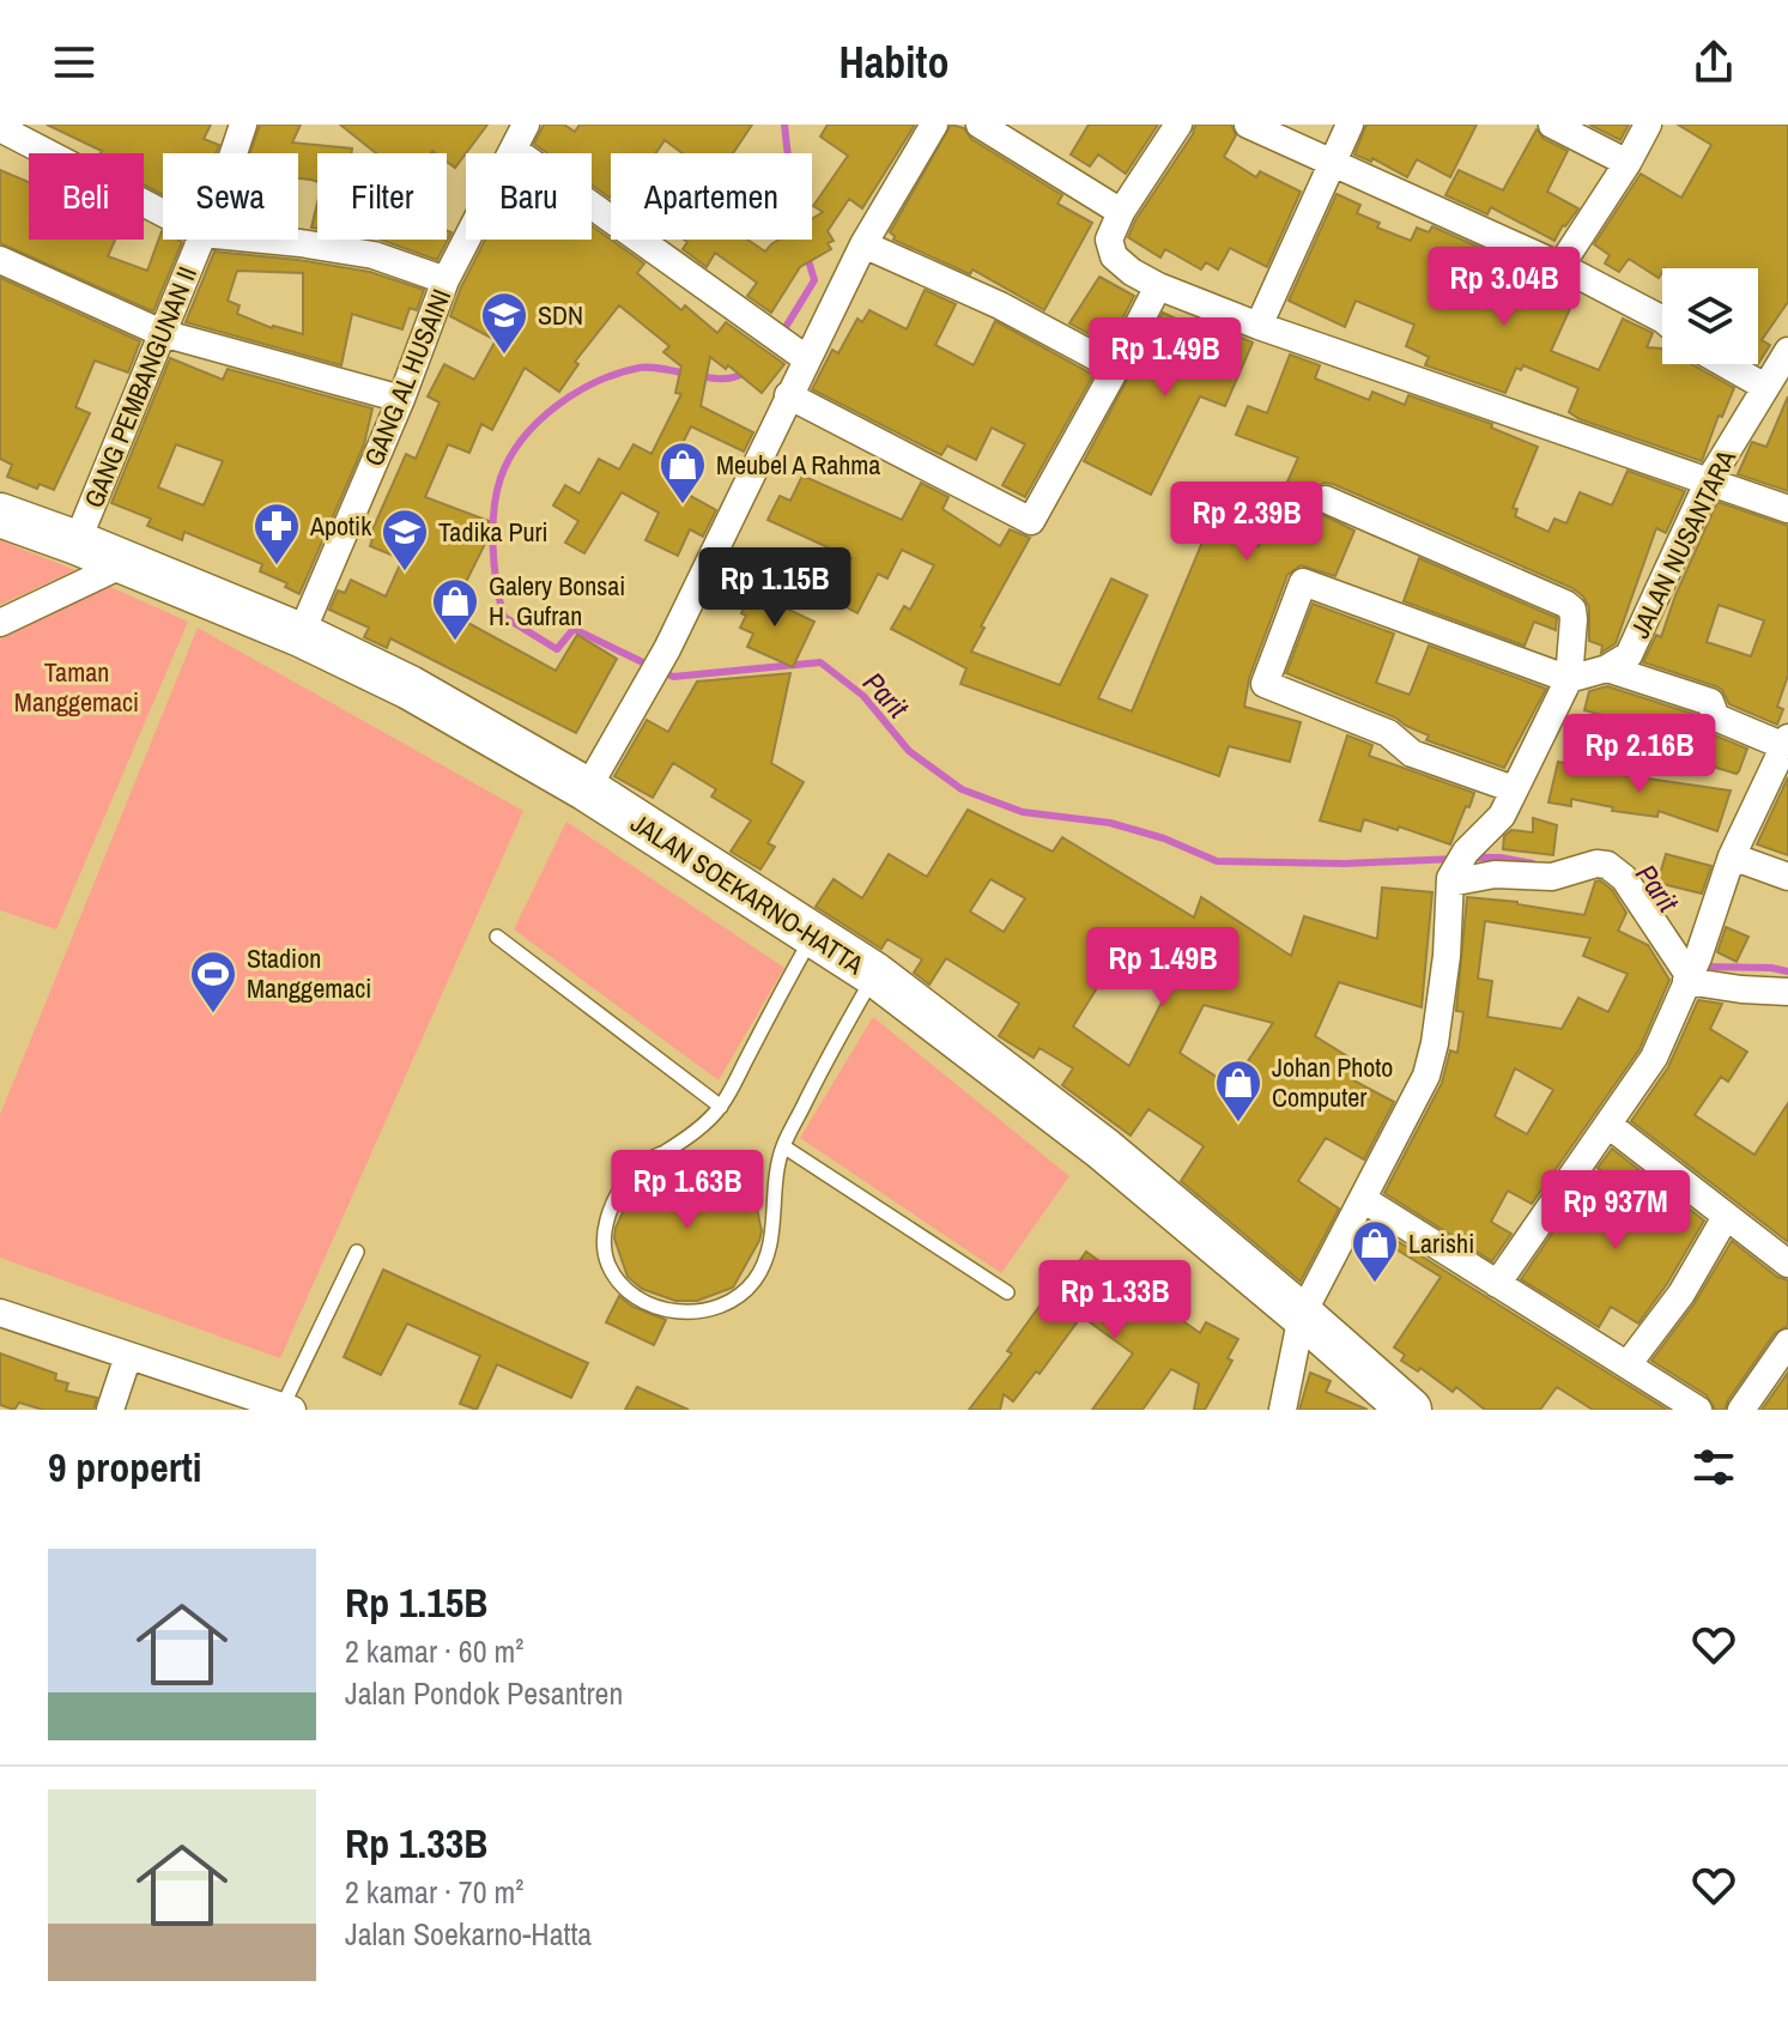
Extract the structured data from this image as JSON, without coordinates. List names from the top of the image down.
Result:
{
  "streets": {
    "highway": ["JALAN SOEKARNO-HATTA"],
    "street": ["GANG AL HUSAINI", "GANG PEMBANGUNAN II", "JALAN NUSANTARA"]
  },
  "crossings": [
    ["GANG AL HUSAINI", "JALAN SOEKARNO-HATTA"],
    ["GANG PEMBANGUNAN II", "JALAN SOEKARNO-HATTA"]
  ],
  "water": ["Parit"],
  "parks": ["Taman Manggemaci"],
  "places": {
    "school or university": ["SDN", "Tadika Puri"],
    "shop": [
      "Meubel A Rahma",
      "Galery Bonsai H. Gufran",
      "Johan Photo Computer",
      "Larishi"
    ],
    "pharmacy": ["Apotik"],
    "sports": ["Stadion Manggemaci"]
  },
  "page": {
    "header": "Habito",
    "chip": [
      "Beli",
      "Sewa",
      "Filter",
      "Baru",
      "Apartemen"
    ],
    "price": [
      "Rp 3.04B",
      "Rp 1.49B",
      "Rp 2.39B",
      "Rp 1.15B",
      "Rp 2.16B",
      "Rp 1.49B",
      "Rp 1.63B",
      "Rp 937M",
      "Rp 1.33B"
    ],
    "heading": "9 properti",
    "list": [
      {
        "name": "Rp 1.15B",
        "note": "2 kamar · 60 m² · Jalan Pondok Pesantren"
      },
      {
        "name": "Rp 1.33B",
        "note": "2 kamar · 70 m² · Jalan Soekarno-Hatta"
      }
    ]
  }
}
